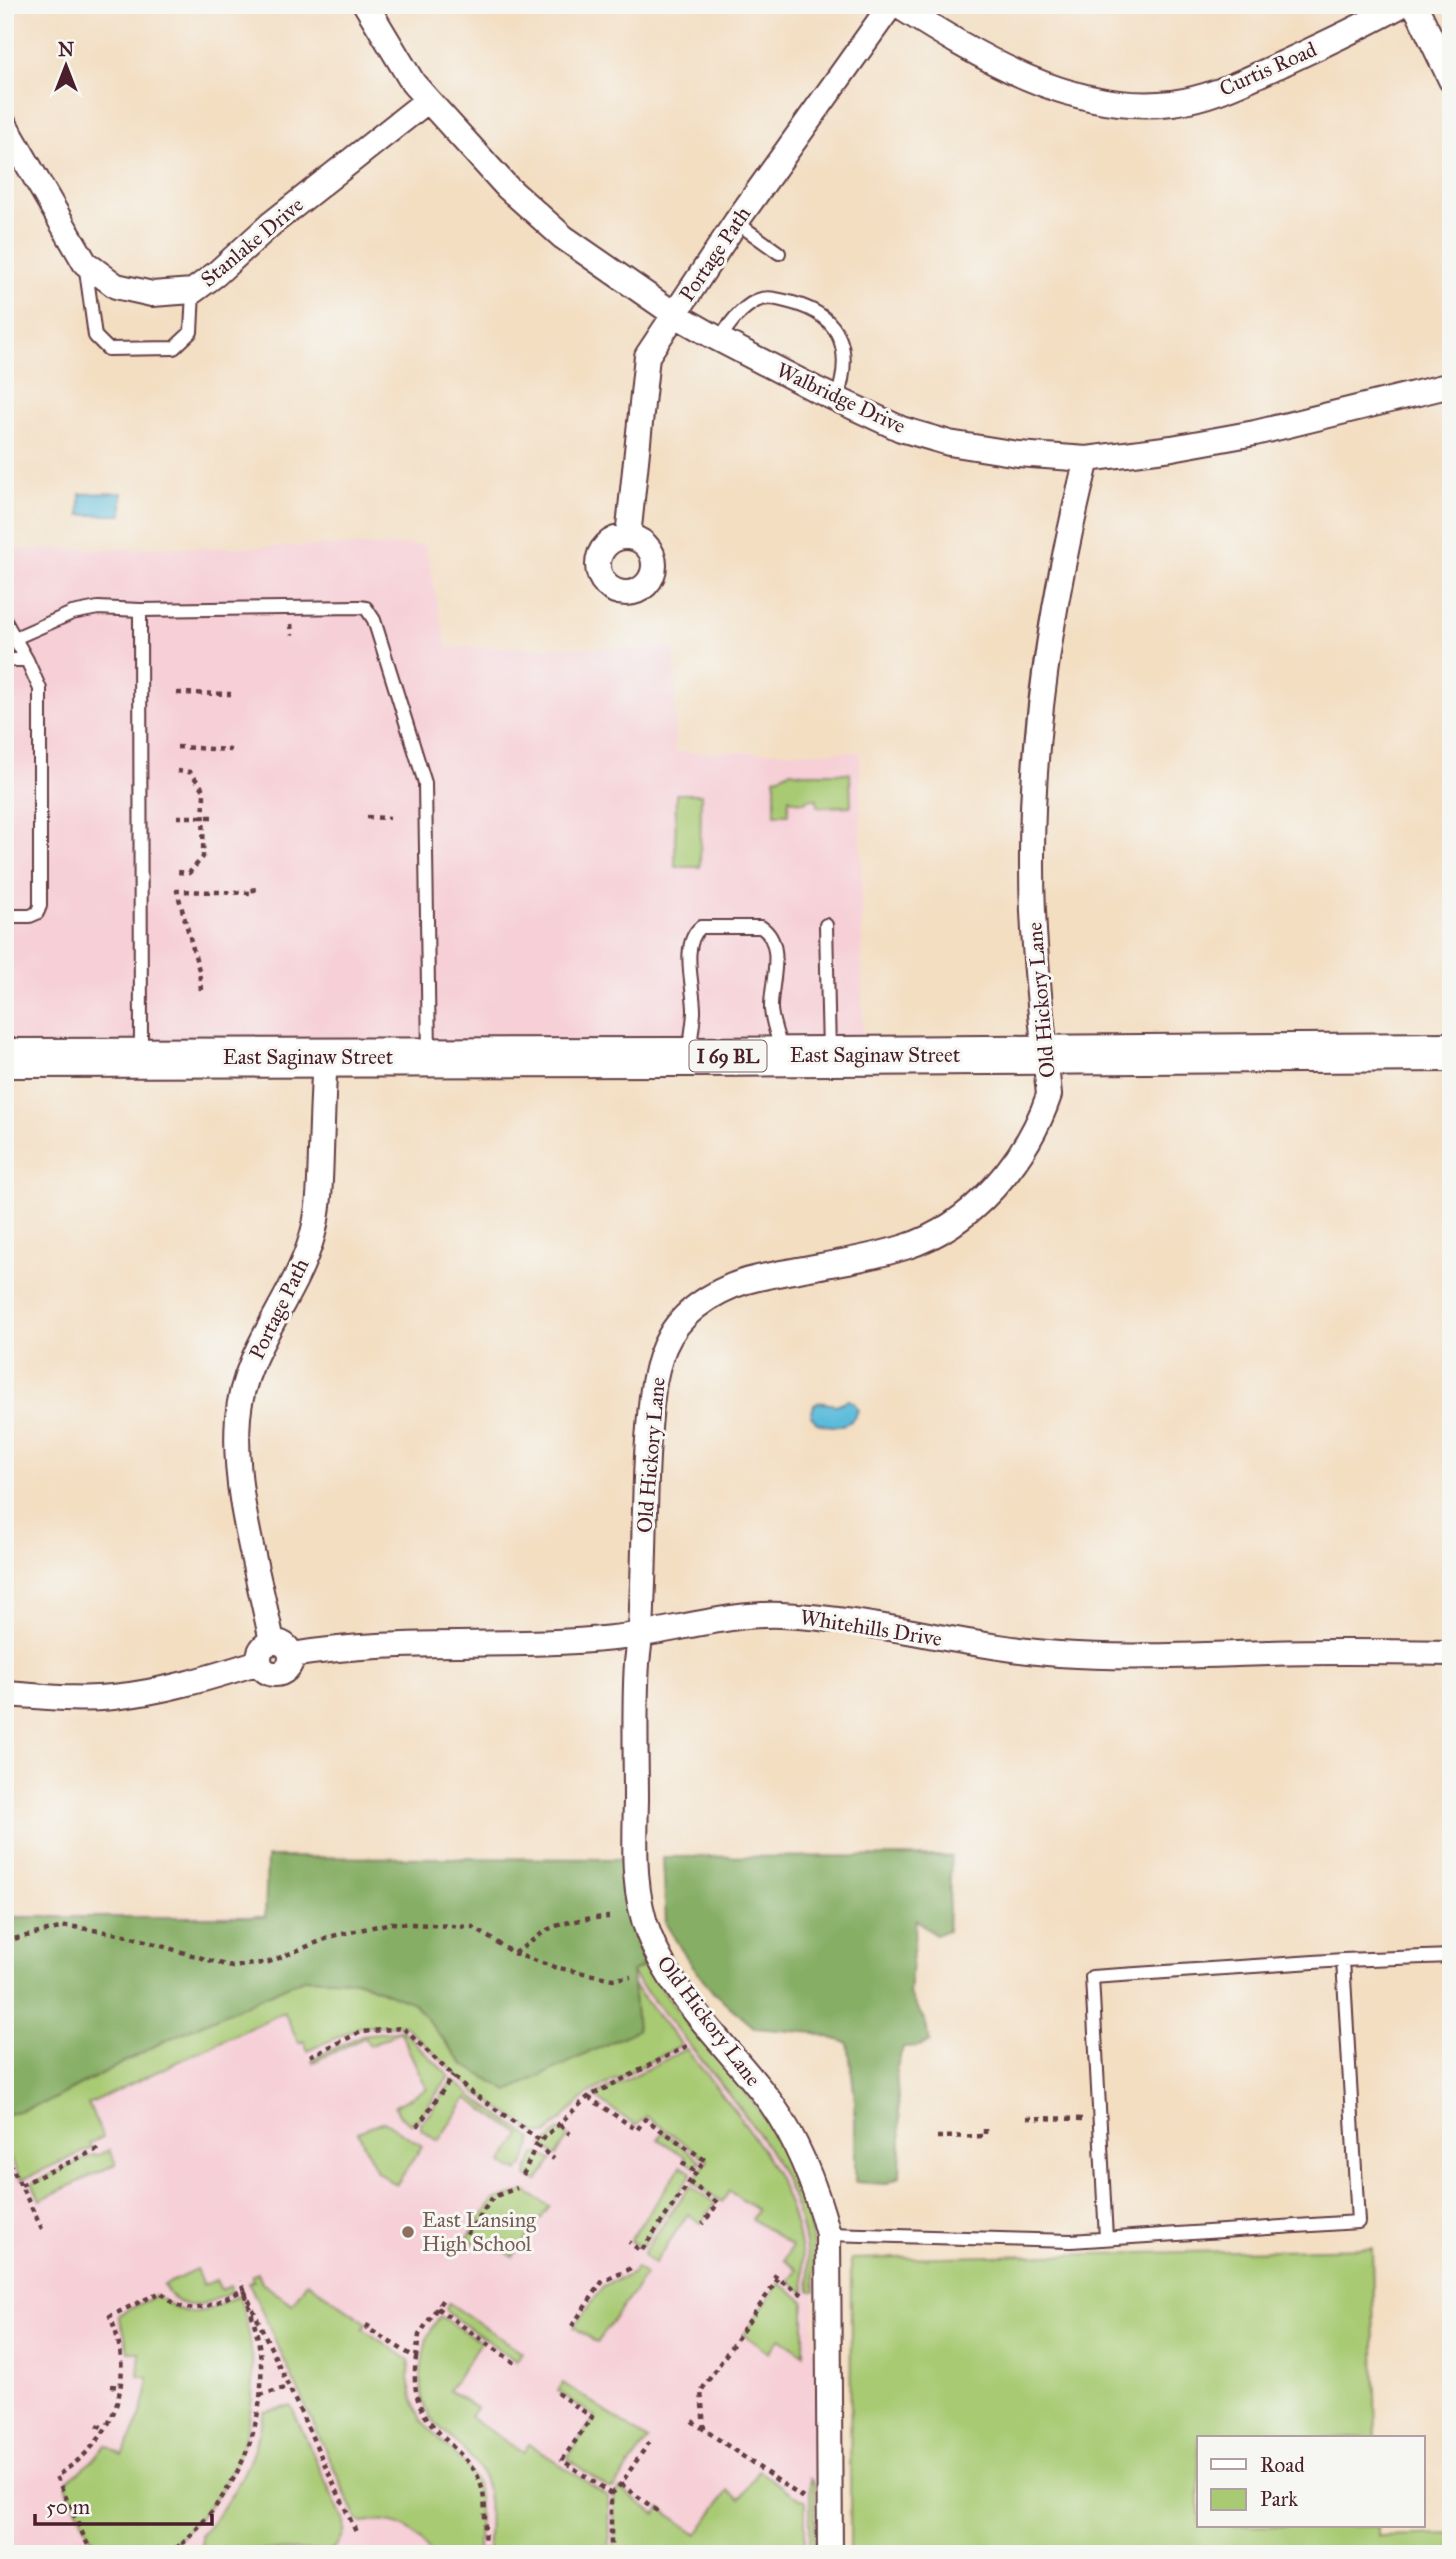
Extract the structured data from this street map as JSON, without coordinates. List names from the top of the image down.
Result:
{
  "streets": {
    "main road": ["East Saginaw Street", "I 69 BL"],
    "street": [
      "Curtis Road",
      "Stanlake Drive",
      "Portage Path",
      "Walbridge Drive",
      "Old Hickory Lane",
      "Whitehills Drive"
    ]
  },
  "crossings": [
    ["Stanlake Drive", "Walbridge Drive"],
    ["Portage Path", "Walbridge Drive"],
    ["Portage Path", "East Saginaw Street"],
    ["Portage Path", "Whitehills Drive"],
    ["Walbridge Drive", "Old Hickory Lane"],
    ["Old Hickory Lane", "East Saginaw Street"],
    ["Old Hickory Lane", "Whitehills Drive"]
  ],
  "places": ["East Lansing High School"],
  "legend": ["Road", "Park"],
  "scale_bar": "50 m",
  "north": "top"
}
